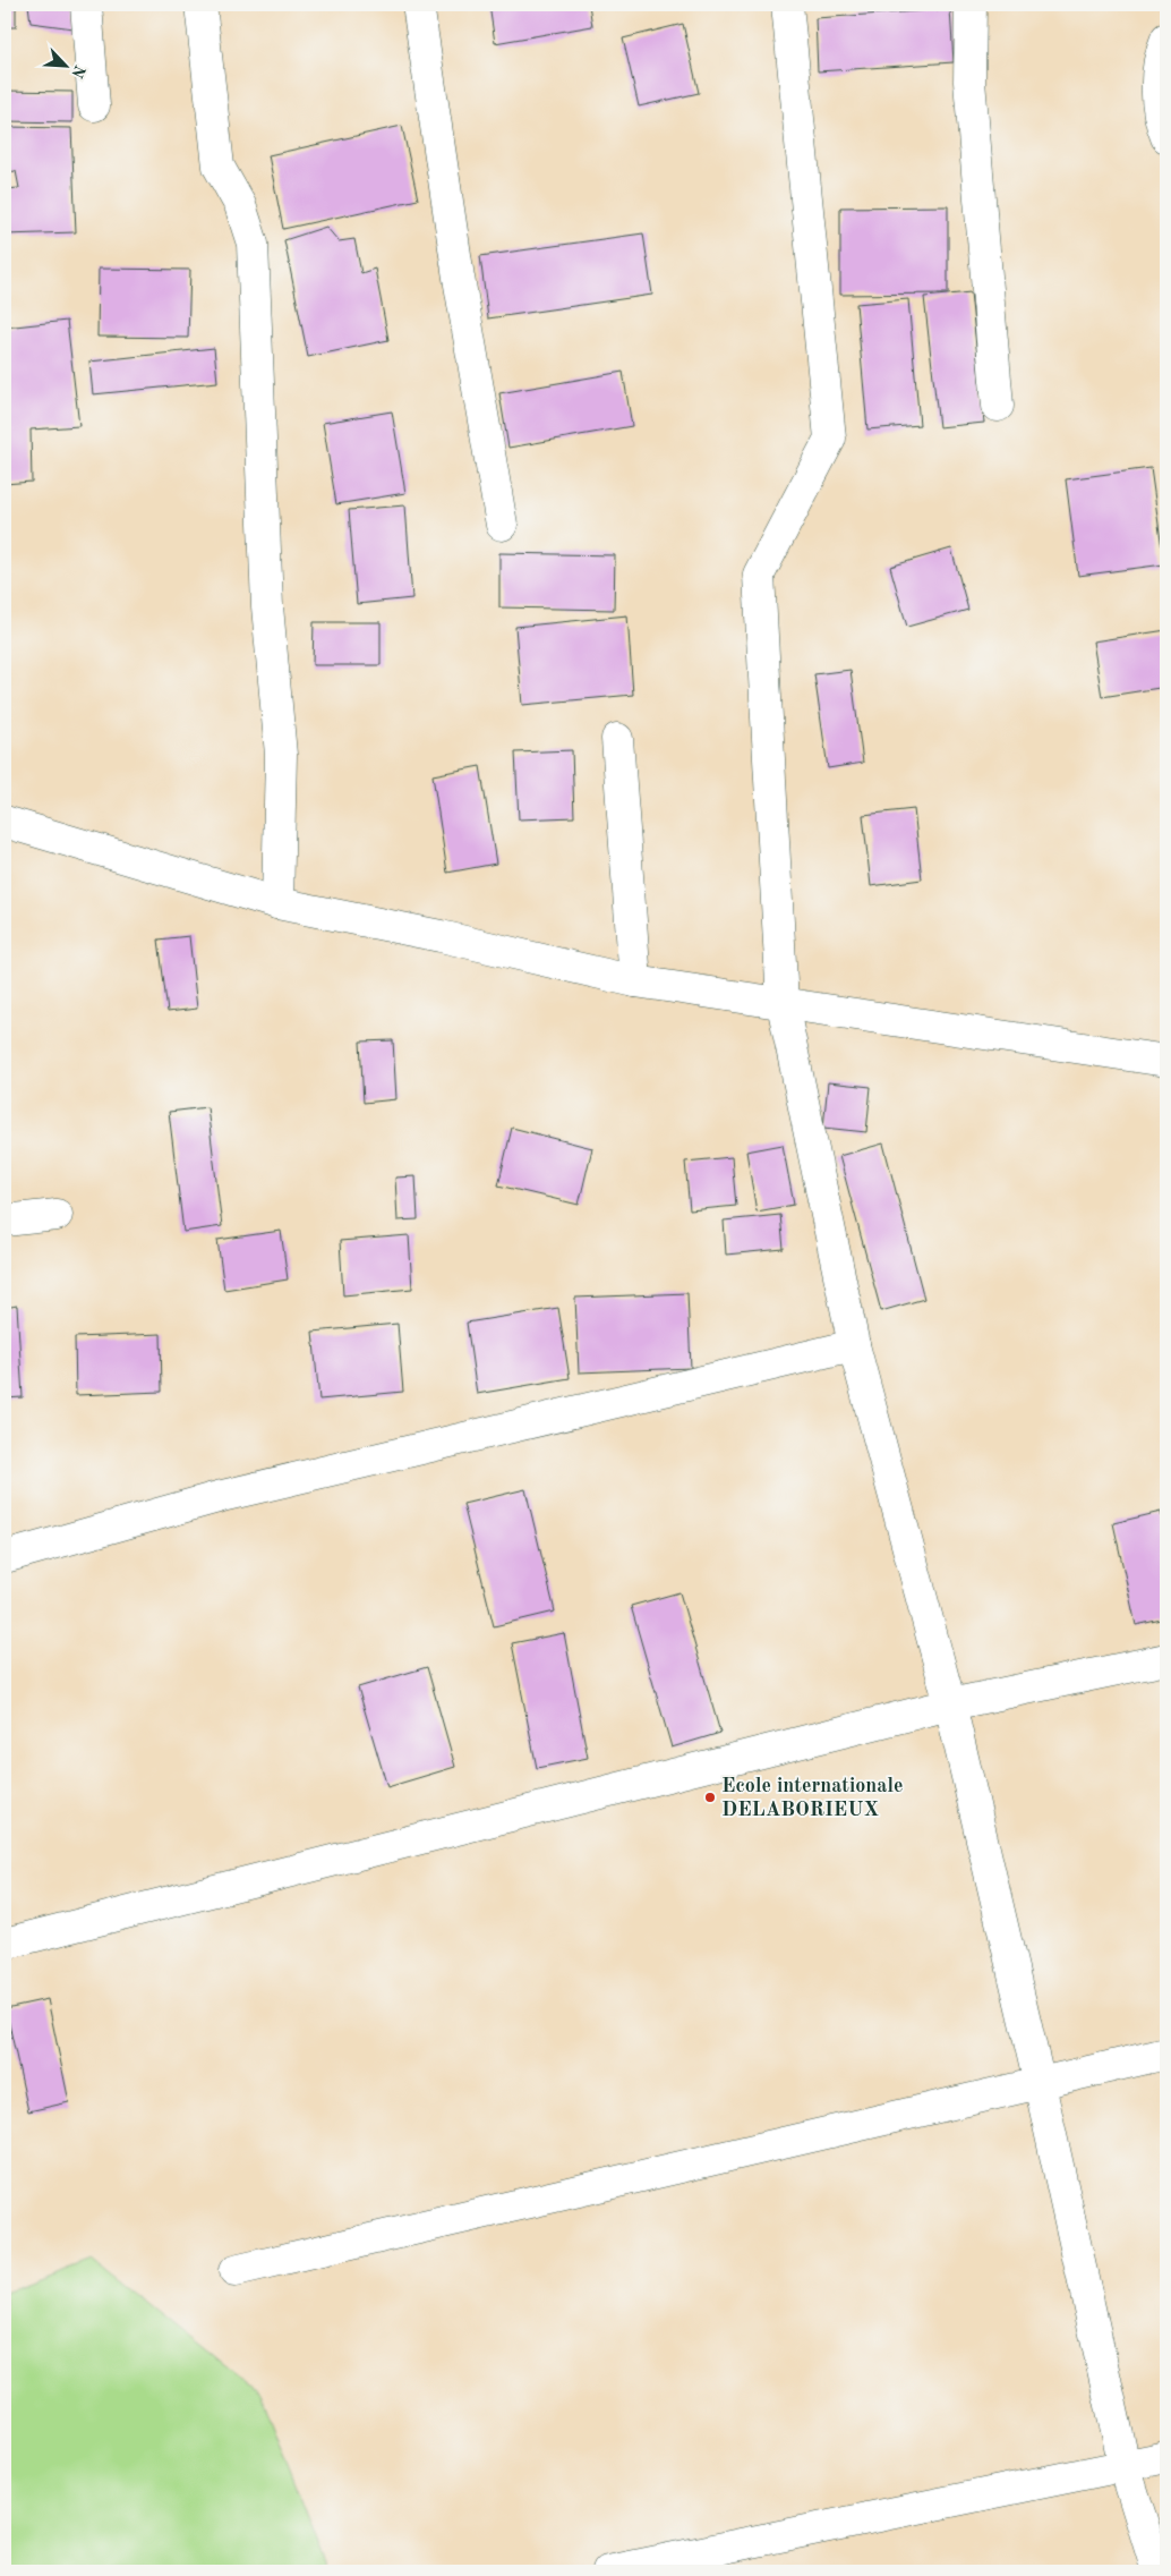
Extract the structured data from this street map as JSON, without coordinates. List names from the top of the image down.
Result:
{
  "places": ["Ecole internationale DELABORIEUX"],
  "north": "bottom right"
}
